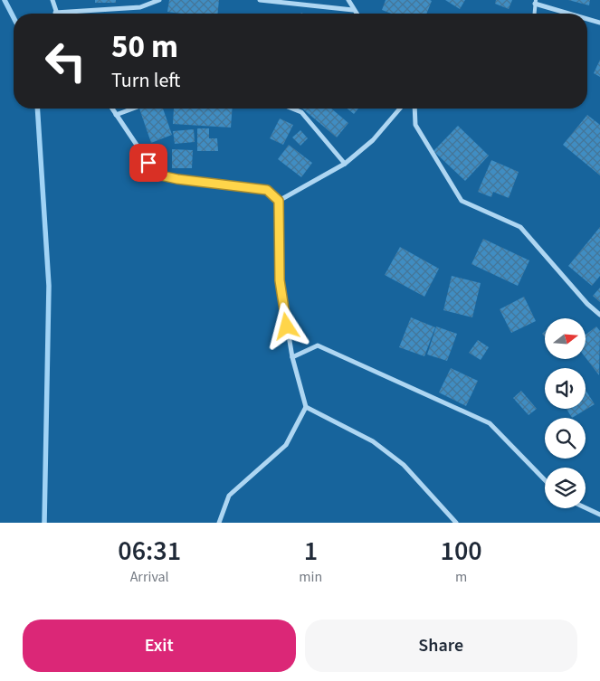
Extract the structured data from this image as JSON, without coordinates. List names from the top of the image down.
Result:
{
  "north": "right",
  "page": {
    "turn": ["50 m", "Turn left"],
    "eta": [
      "06:31",
      "Arrival",
      "1",
      "min",
      "100",
      "m"
    ],
    "buttons": ["Exit", "Share"]
  }
}
